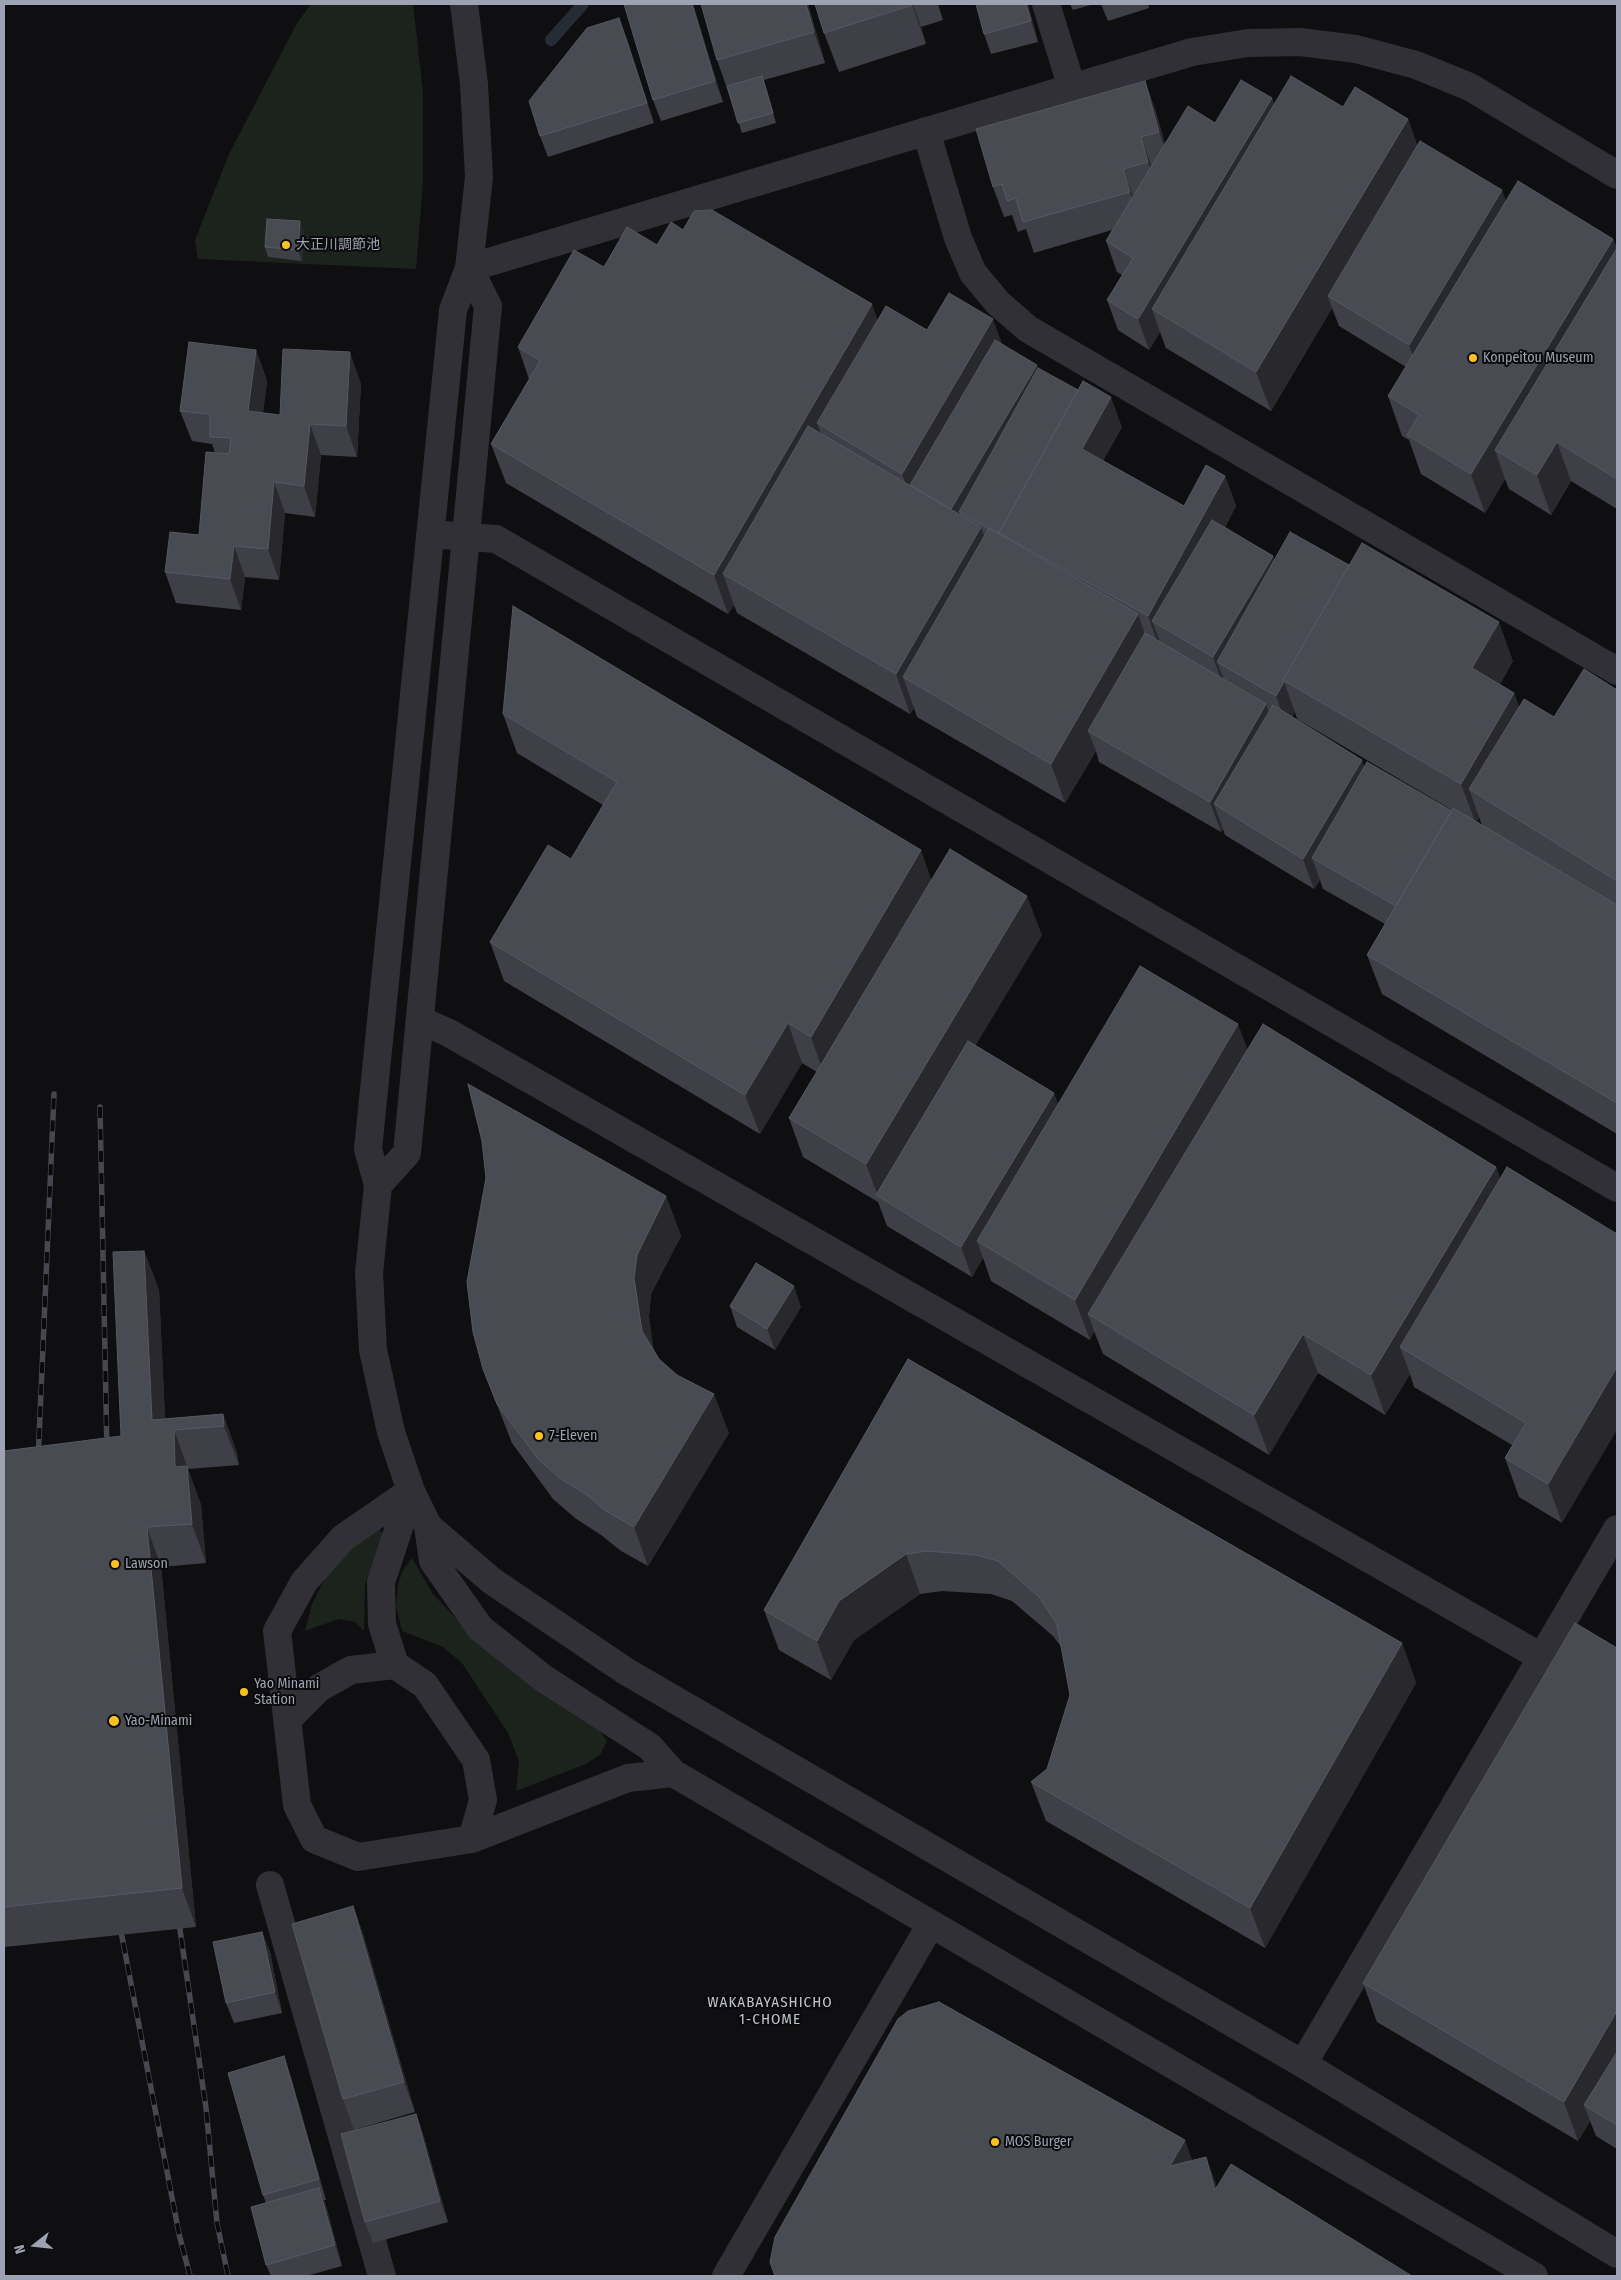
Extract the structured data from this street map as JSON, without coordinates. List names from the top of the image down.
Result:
{
  "districts": ["WAKABAYASHICHO 1-CHOME"],
  "places": [
    "大正川調節池",
    "Konpeitou Museum",
    "7-Eleven",
    "Lawson",
    "Yao Minami Station",
    "Yao-Minami",
    "MOS Burger"
  ],
  "north": "left"
}
